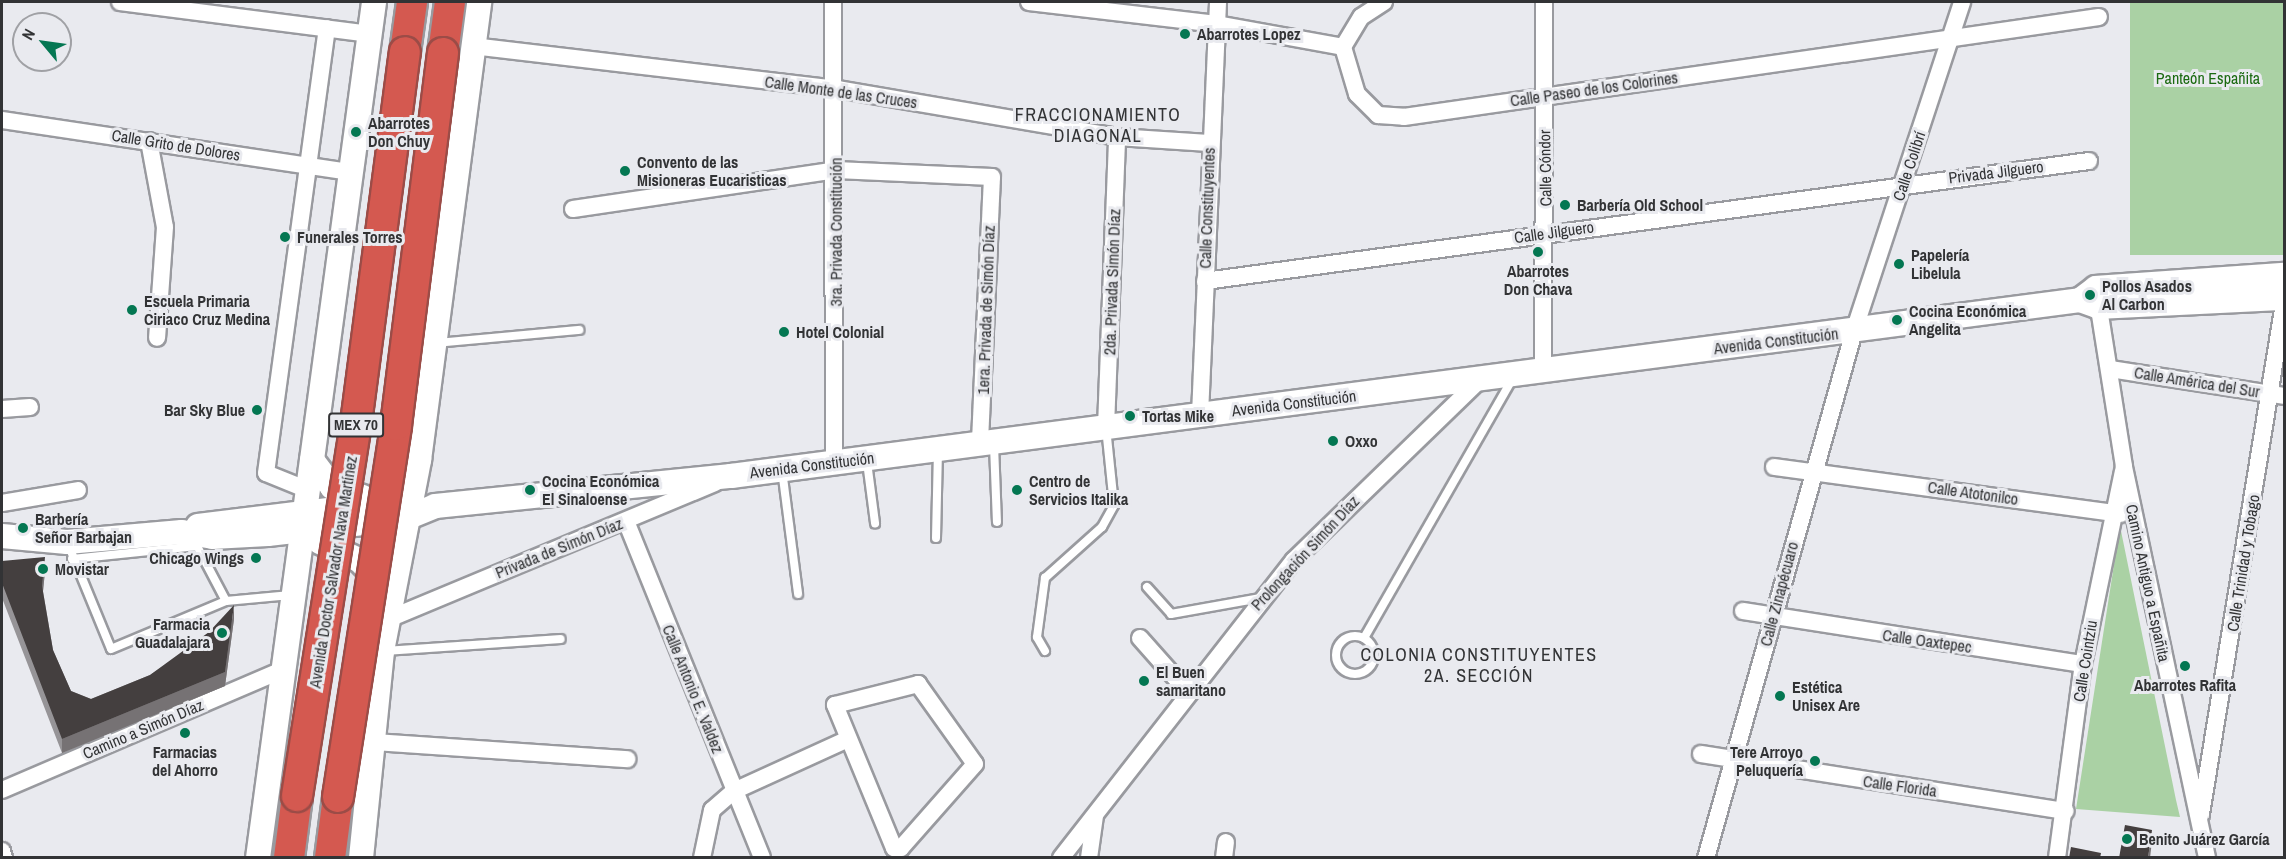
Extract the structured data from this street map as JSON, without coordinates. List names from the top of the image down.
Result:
{
  "streets": {
    "highway": ["MEX 70", "Avenida Doctor Salvador Nava Martínez"],
    "main road": ["Avenida Constitución"],
    "street": [
      "Calle Paseo de los Colorines",
      "Calle Monte de las Cruces",
      "Calle Grito de Dolores",
      "Calle Colibrí",
      "Calle Cóndor",
      "Privada Jilguero",
      "Calle Constituyentes",
      "3ra. Privada Constitución",
      "Calle Jilguero",
      "2da. Privada Simón Díaz",
      "1era. Privada de Simón Díaz",
      "Calle América del Sur",
      "Calle Atotonilco",
      "Privada de Simón Díaz",
      "Prolongación Simón Díaz",
      "Calle Trinidad y Tobago",
      "Camino Antiguo a Españita",
      "Calle Zinapécuaro",
      "Calle Oaxtepec",
      "Calle Cointziu",
      "Calle Antonio E. Valdez",
      "Camino a Simón Díaz",
      "Calle Florida"
    ]
  },
  "crossings": [
    ["Calle Paseo de los Colorines", "Calle Colibrí"],
    ["Calle Paseo de los Colorines", "Calle Cóndor"],
    ["Calle Monte de las Cruces", "Calle Constituyentes"],
    ["Calle Monte de las Cruces", "3ra. Privada Constitución"],
    ["Calle Monte de las Cruces", "2da. Privada Simón Díaz"],
    ["Calle Grito de Dolores", "Avenida Doctor Salvador Nava Martínez"],
    ["Calle Colibrí", "Privada Jilguero"],
    ["Calle Colibrí", "Calle Jilguero"],
    ["Calle Colibrí", "Avenida Constitución"],
    ["Calle Colibrí", "Calle Zinapécuaro"],
    ["Calle Cóndor", "Calle Jilguero"],
    ["Calle Cóndor", "Avenida Constitución"],
    ["Privada Jilguero", "Calle Jilguero"],
    ["Calle Constituyentes", "Calle Jilguero"],
    ["Calle Constituyentes", "Avenida Constitución"],
    ["3ra. Privada Constitución", "1era. Privada de Simón Díaz"],
    ["3ra. Privada Constitución", "Avenida Constitución"],
    ["2da. Privada Simón Díaz", "Avenida Constitución"],
    ["1era. Privada de Simón Díaz", "Avenida Constitución"],
    ["Avenida Constitución", "Privada de Simón Díaz"],
    ["Avenida Constitución", "Prolongación Simón Díaz"],
    ["Avenida Constitución", "Calle Trinidad y Tobago"],
    ["Avenida Constitución", "Avenida Doctor Salvador Nava Martínez"],
    ["Avenida Constitución", "Camino Antiguo a Españita"],
    ["Avenida Constitución", "Calle Zinapécuaro"],
    ["Calle América del Sur", "Calle Trinidad y Tobago"],
    ["Calle América del Sur", "Camino Antiguo a Españita"],
    ["Calle Atotonilco", "Camino Antiguo a Españita"],
    ["Calle Atotonilco", "Calle Zinapécuaro"],
    ["Calle Atotonilco", "Calle Cointziu"],
    ["Privada de Simón Díaz", "Calle Antonio E. Valdez"],
    ["Calle Trinidad y Tobago", "Camino Antiguo a Españita"],
    ["Avenida Doctor Salvador Nava Martínez", "Camino a Simón Díaz"],
    ["Camino Antiguo a Españita", "Calle Cointziu"],
    ["Calle Zinapécuaro", "Calle Oaxtepec"],
    ["Calle Zinapécuaro", "Calle Florida"],
    ["Calle Oaxtepec", "Calle Cointziu"],
    ["Calle Cointziu", "Calle Florida"]
  ],
  "districts": ["FRACCIONAMIENTO DIAGONAL", "COLONIA CONSTITUYENTES 2A. SECCIÓN"],
  "parks": ["Panteón Españita"],
  "places": [
    "Abarrotes Lopez",
    "Abarrotes Don Chuy",
    "Convento de las Misioneras Eucaristicas",
    "Barbería Old School",
    "Funerales Torres",
    "Abarrotes Don Chava",
    "Papelería Libelula",
    "Pollos Asados Al Carbon",
    "Escuela Primaria Ciriaco Cruz Medina",
    "Cocina Económica Angelita",
    "Hotel Colonial",
    "Bar Sky Blue",
    "Tortas Mike",
    "Oxxo",
    "Cocina Económica El Sinaloense",
    "Centro de Servicios Italika",
    "Barbería Señor Barbajan",
    "Chicago Wings",
    "Movistar",
    "Farmacia Guadalajara",
    "Abarrotes Rafita",
    "El Buen samaritano",
    "Estética Unisex Are",
    "Farmacias del Ahorro",
    "Tere Arroyo Peluquería",
    "Benito Juárez García"
  ],
  "north": "top left"
}
